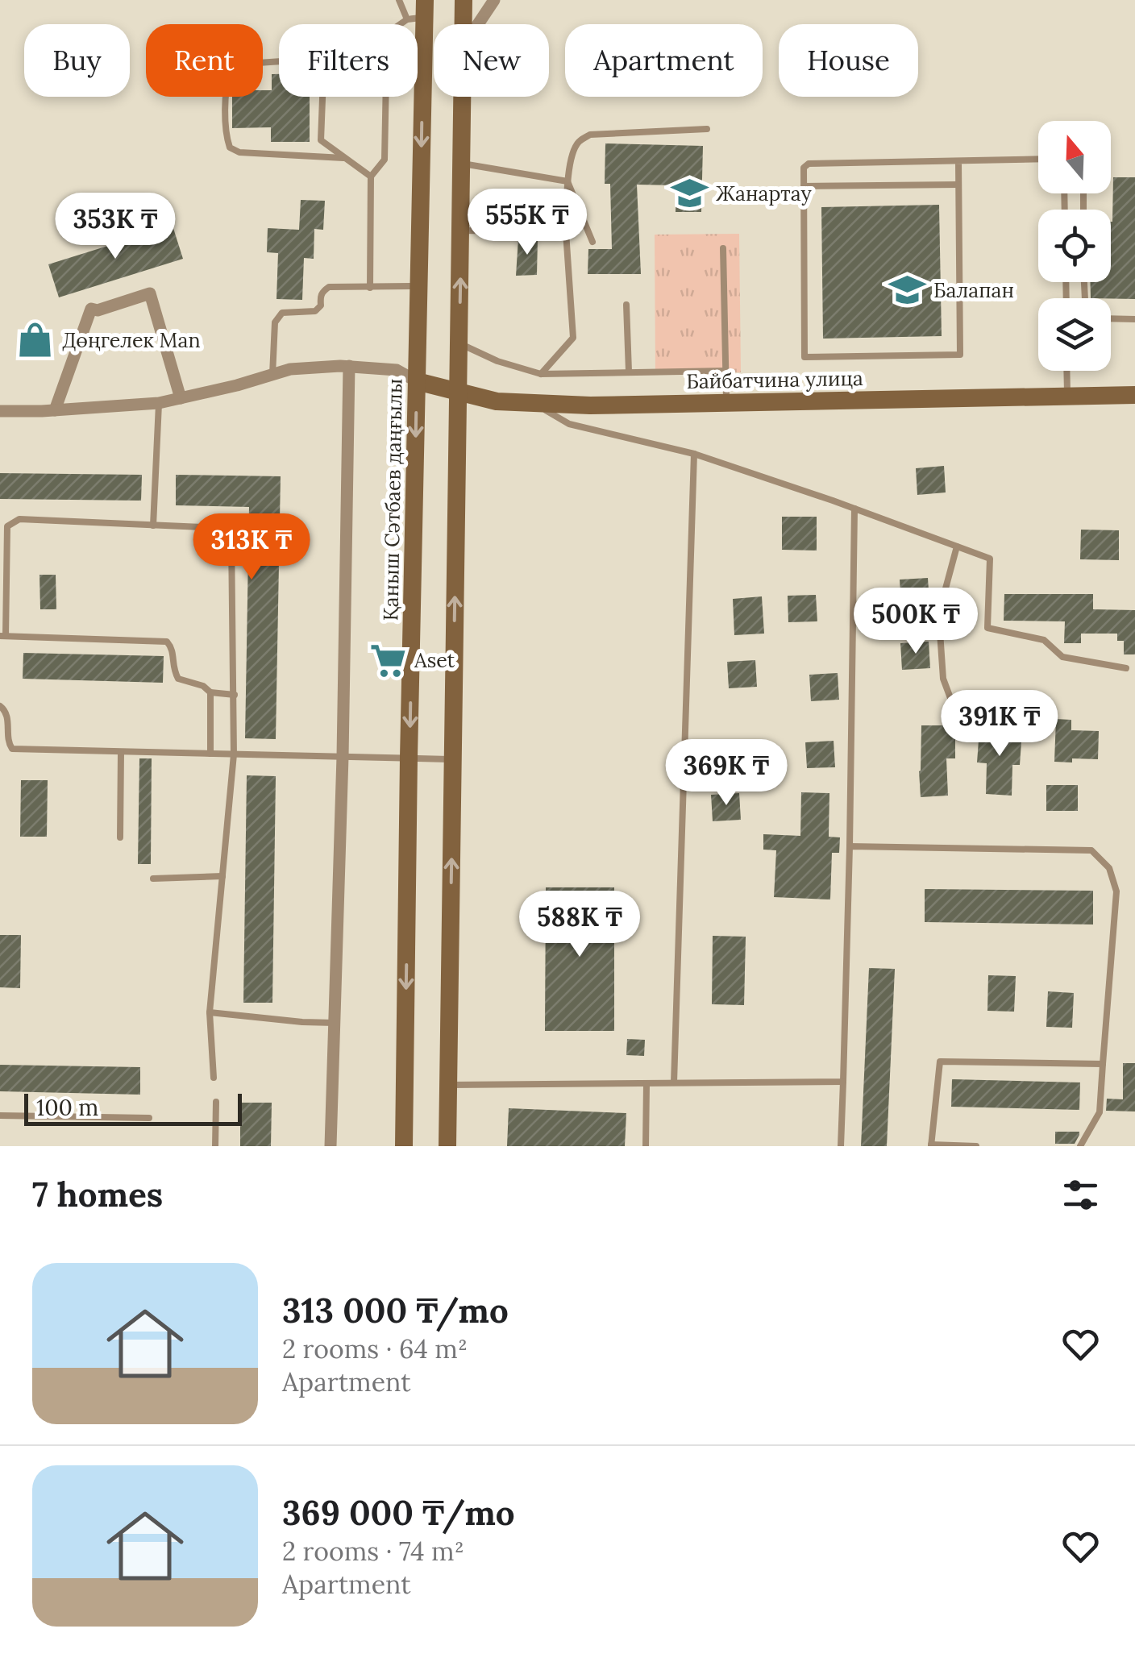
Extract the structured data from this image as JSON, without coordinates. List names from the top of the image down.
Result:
{
  "streets": {
    "main road": ["Байбатчина улица", "Қаныш Сәтбаев даңғылы"]
  },
  "crossings": [
    ["Байбатчина улица", "Қаныш Сәтбаев даңғылы"]
  ],
  "places": {
    "school or university": ["Жанартау", "Балапан"],
    "shop": ["Дөңгелек Man"],
    "supermarket": ["Aset"]
  },
  "scale_bar": "100 m",
  "north": "top",
  "page": {
    "chip": [
      "Buy",
      "Rent",
      "Filters",
      "New",
      "Apartment",
      "House"
    ],
    "price": [
      "555K ₸",
      "353K ₸",
      "313K ₸",
      "500K ₸",
      "391K ₸",
      "369K ₸",
      "588K ₸"
    ],
    "scale": "100 m",
    "heading": "7 homes",
    "list": [
      {
        "name": "313 000 ₸/mo",
        "note": "2 rooms · 64 m² · Apartment"
      },
      {
        "name": "369 000 ₸/mo",
        "note": "2 rooms · 74 m² · Apartment"
      }
    ]
  }
}
